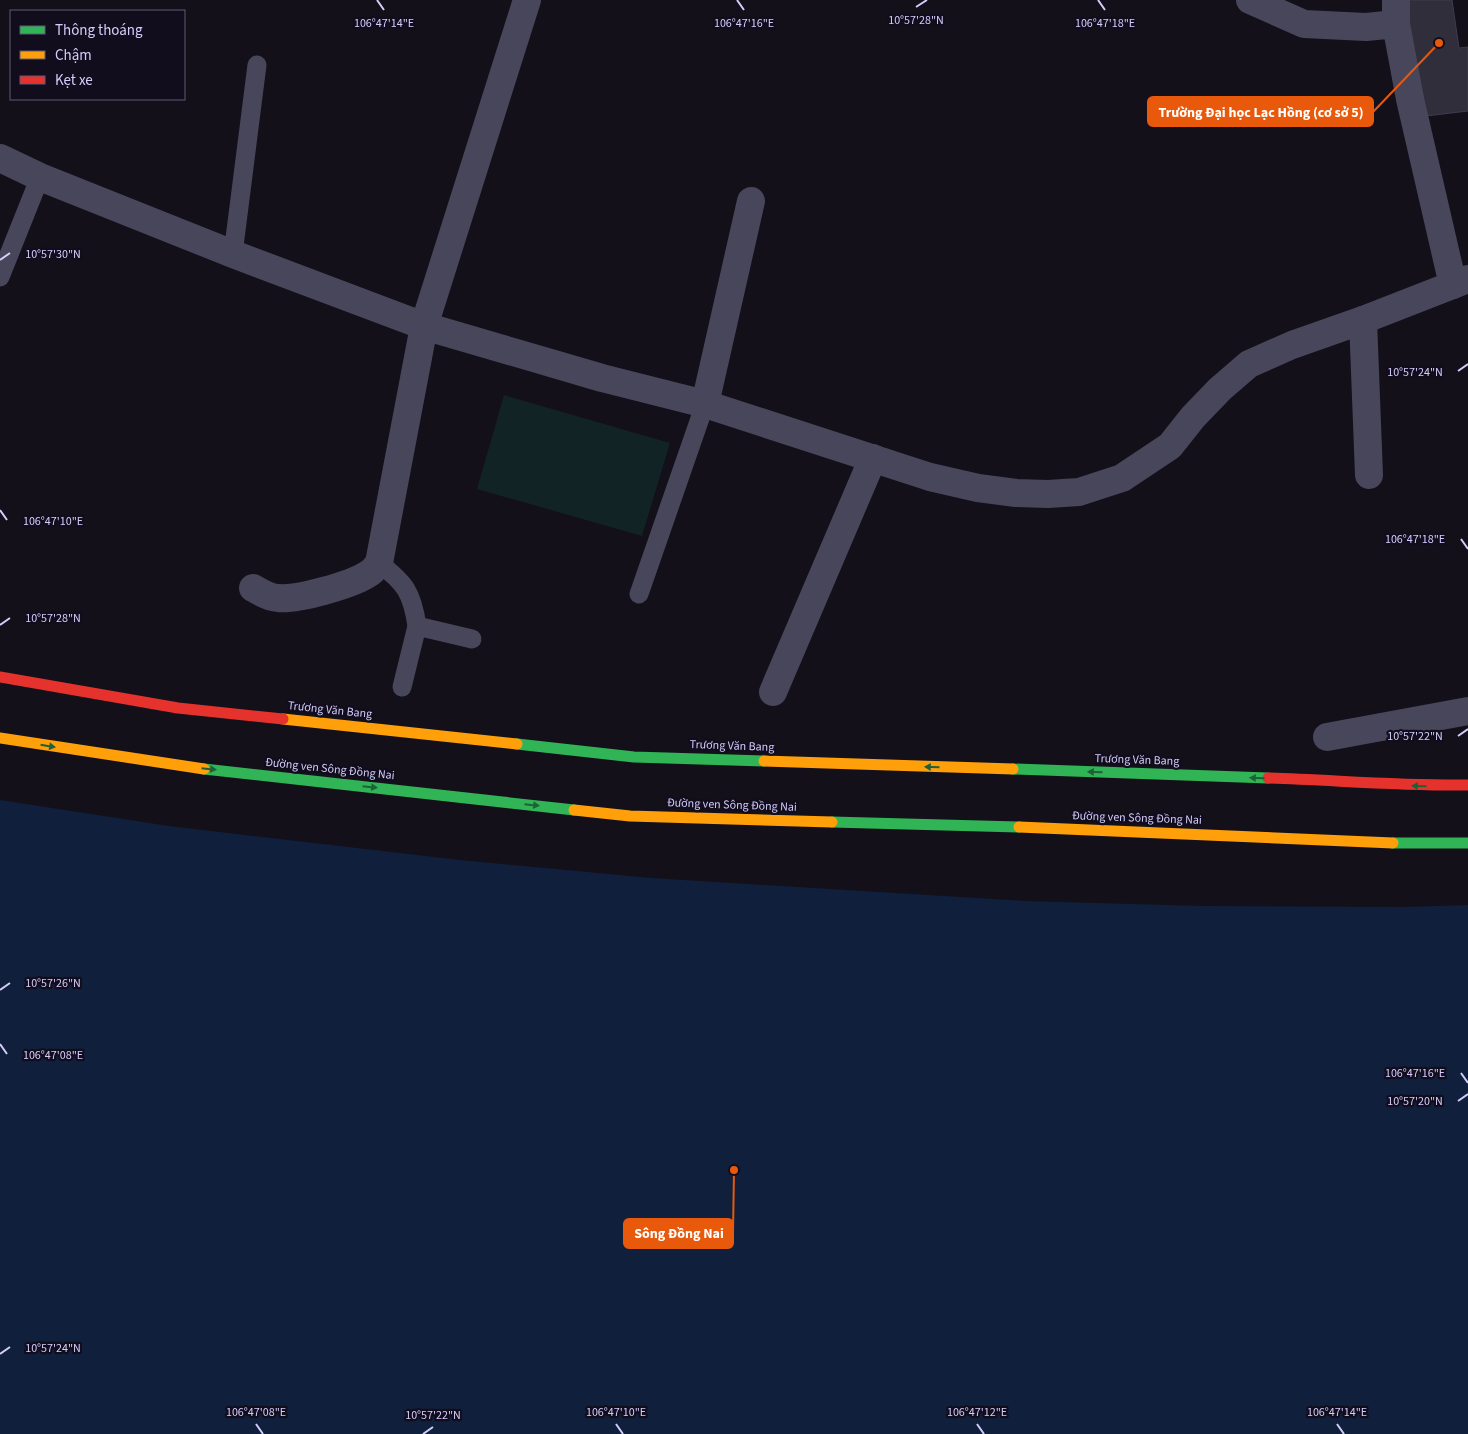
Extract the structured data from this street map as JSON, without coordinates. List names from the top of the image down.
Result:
{
  "streets": {
    "main road": ["Trương Văn Bang", "Đường ven Sông Đồng Nai"]
  },
  "one_way": ["Trương Văn Bang", "Đường ven Sông Đồng Nai"],
  "places": ["Trường Đại học Lạc Hồng (cơ sở 5)", "Sông Đồng Nai"],
  "legend": ["Thông thoáng", "Chậm", "Kẹt xe"],
  "coordinates": [
    "10°57'28\"N",
    "106°47'14\"E",
    "106°47'16\"E",
    "106°47'18\"E",
    "10°57'30\"N",
    "10°57'24\"N",
    "106°47'10\"E",
    "10°57'22\"N",
    "10°57'26\"N",
    "106°47'08\"E",
    "10°57'20\"N",
    "106°47'12\"E"
  ]
}
